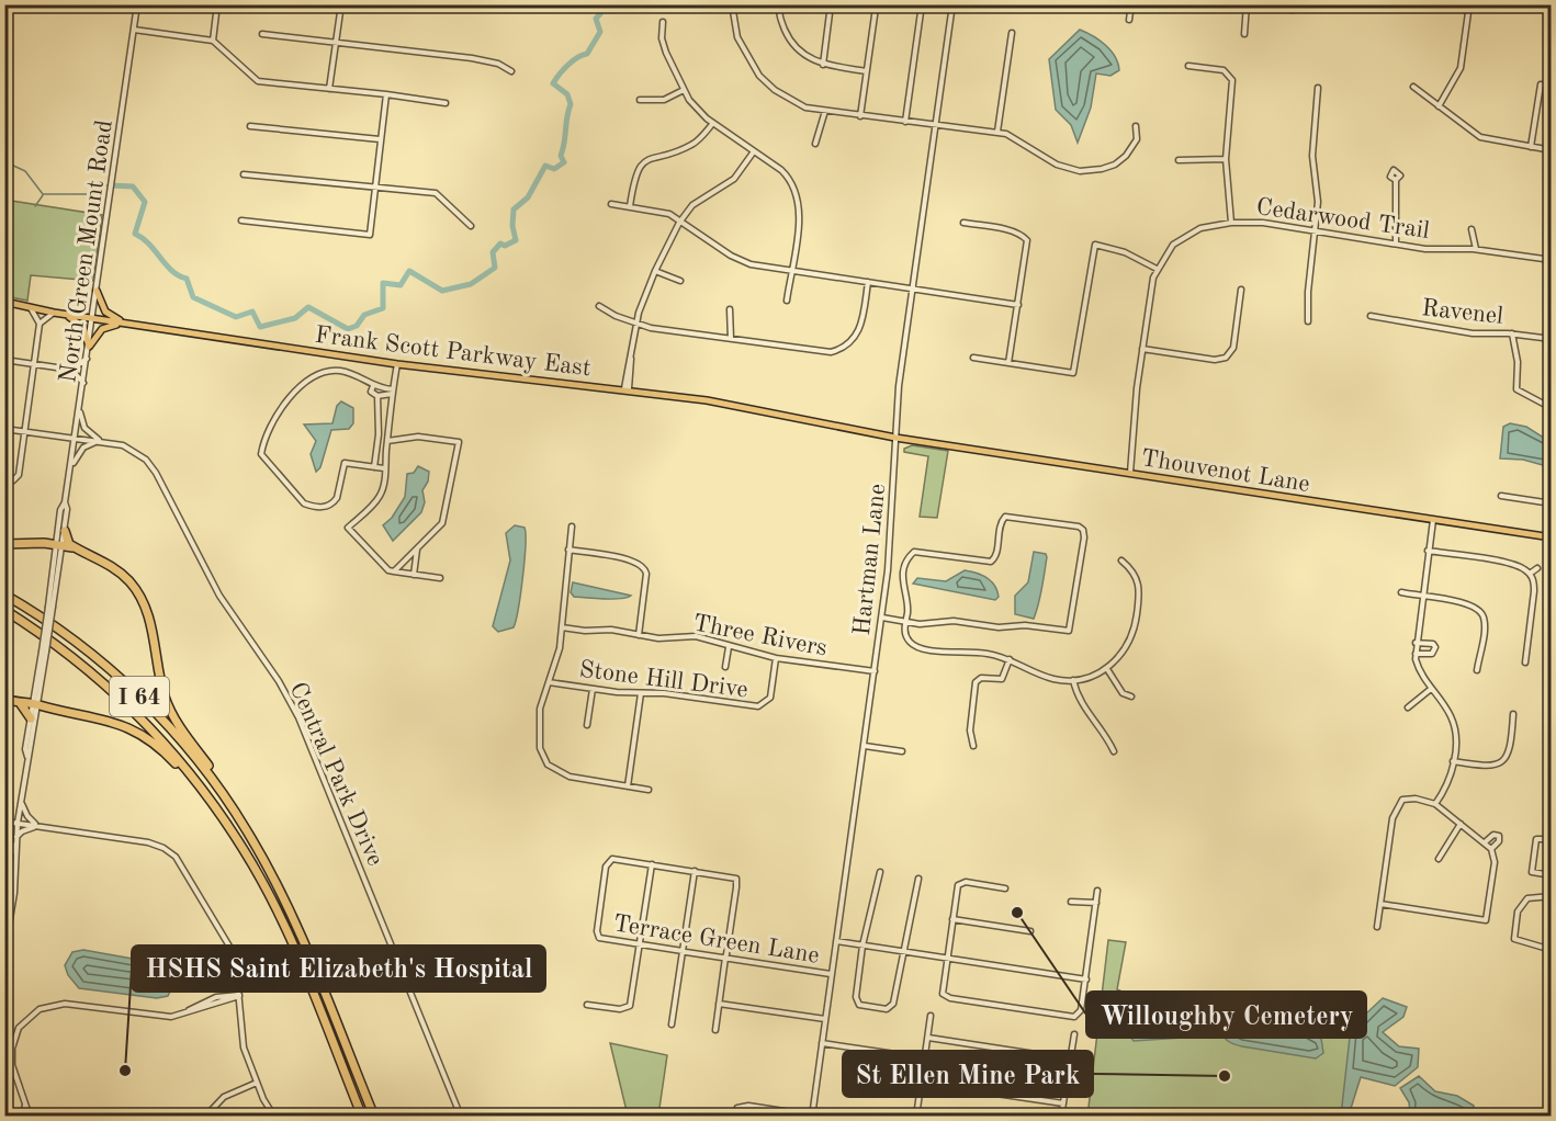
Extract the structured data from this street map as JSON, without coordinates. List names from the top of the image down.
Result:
{
  "streets": {
    "highway": ["I 64"],
    "main road": ["Frank Scott Parkway East", "Thouvenot Lane"],
    "street": [
      "Cedarwood Trail",
      "North Green Mount Road",
      "Ravenel",
      "Hartman Lane",
      "Three Rivers",
      "Stone Hill Drive",
      "Central Park Drive",
      "Terrace Green Lane"
    ]
  },
  "crossings": [
    ["Cedarwood Trail", "Thouvenot Lane"],
    ["North Green Mount Road", "Frank Scott Parkway East"],
    ["North Green Mount Road", "Central Park Drive"],
    ["Frank Scott Parkway East", "Thouvenot Lane"],
    ["Frank Scott Parkway East", "Hartman Lane"],
    ["Thouvenot Lane", "Hartman Lane"],
    ["Hartman Lane", "Three Rivers"],
    ["Hartman Lane", "Terrace Green Lane"],
    ["Three Rivers", "Stone Hill Drive"]
  ],
  "places": ["Willoughby Cemetery", "HSHS Saint Elizabeth's Hospital", "St Ellen Mine Park"]
}
